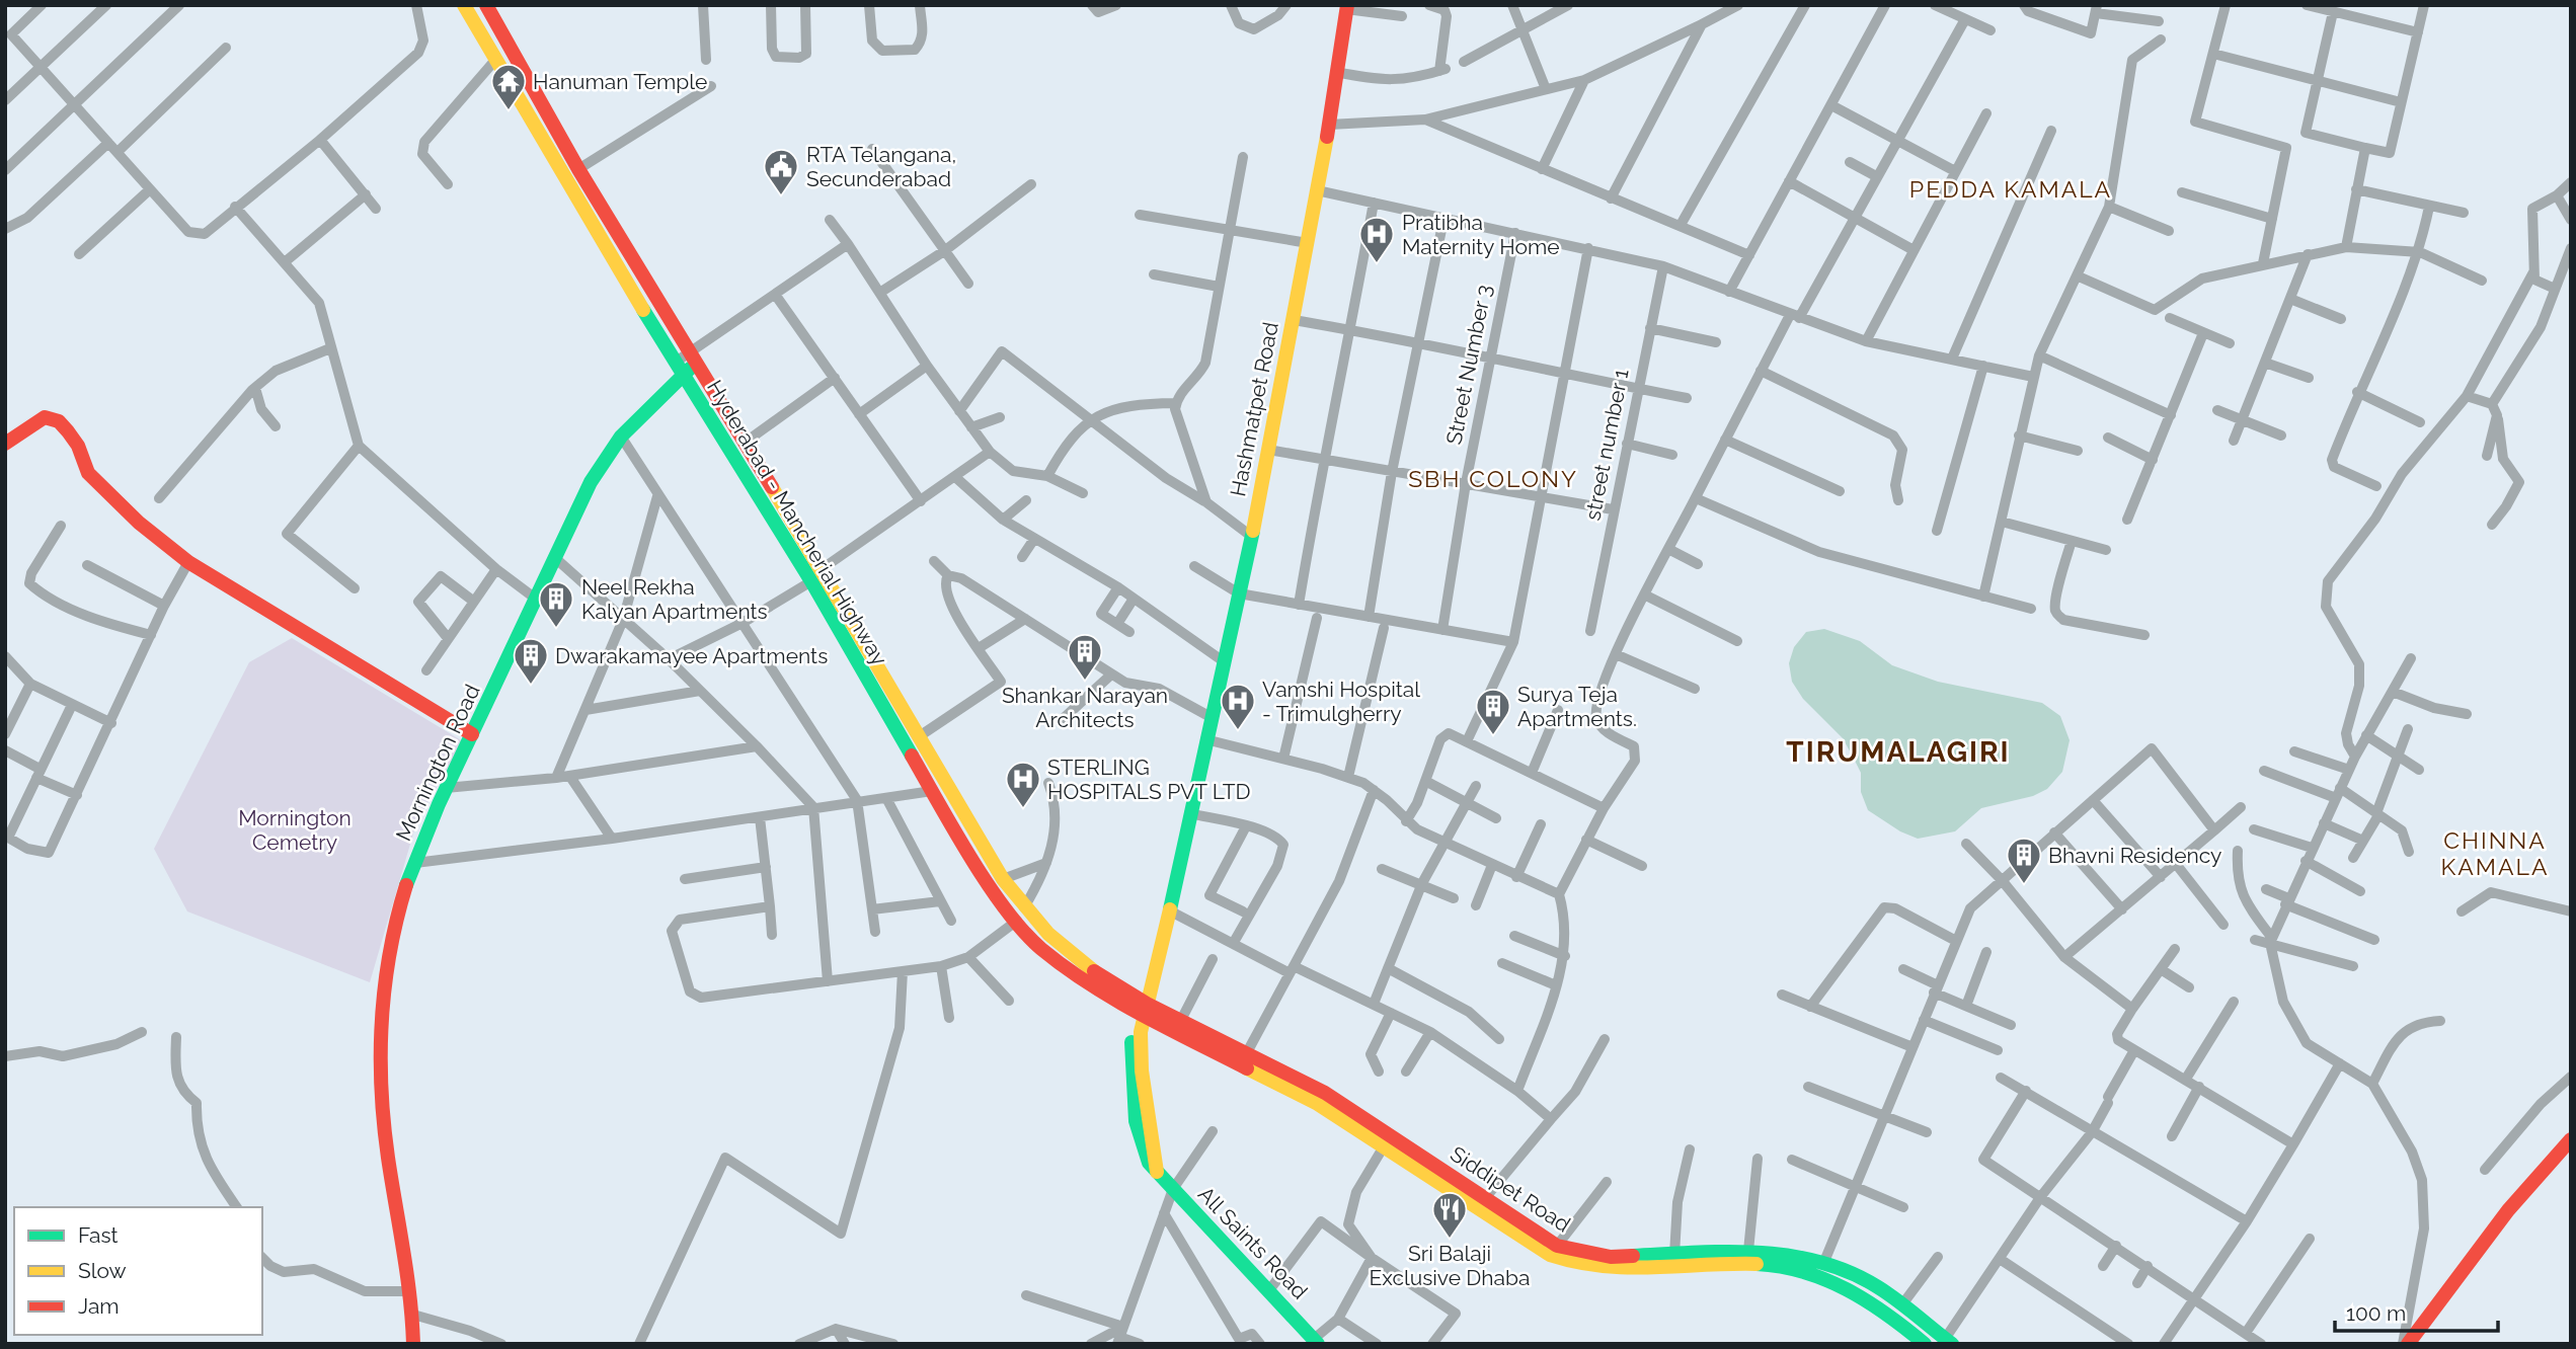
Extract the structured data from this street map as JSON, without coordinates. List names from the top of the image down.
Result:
{
  "streets": {
    "main road": [
      "Hashmatpet Road",
      "Hyderabad - Mancherial Highway",
      "Mornington Road",
      "Siddipet Road",
      "All Saints Road"
    ],
    "street": ["Street Number 3", "street number 1"]
  },
  "crossings": [
    ["Hashmatpet Road", "Hyderabad - Mancherial Highway"],
    ["Hashmatpet Road", "Siddipet Road"],
    ["Hashmatpet Road", "All Saints Road"],
    ["Hyderabad - Mancherial Highway", "Mornington Road"],
    ["Hyderabad - Mancherial Highway", "Siddipet Road"],
    ["Hyderabad - Mancherial Highway", "All Saints Road"],
    ["Siddipet Road", "All Saints Road"]
  ],
  "districts": [
    "PEDDA KAMALA",
    "SBH COLONY",
    "TIRUMALAGIRI",
    "CHINNA KAMALA"
  ],
  "parks": ["Mornington Cemetry"],
  "places": {
    "temple": ["Hanuman Temple"],
    "public building": ["RTA Telangana, Secunderabad"],
    "hospital": ["Pratibha Maternity Home", "Vamshi Hospital - Trimulgherry", "STERLING HOSPITALS PVT LTD"],
    "building": [
      "Neel Rekha Kalyan Apartments",
      "Shankar Narayan Architects",
      "Dwarakamayee Apartments",
      "Surya Teja Apartments.",
      "Bhavni Residency"
    ],
    "restaurant": ["Sri Balaji Exclusive Dhaba"]
  },
  "legend": ["Fast", "Slow", "Jam"],
  "scale_bar": "100 m"
}
